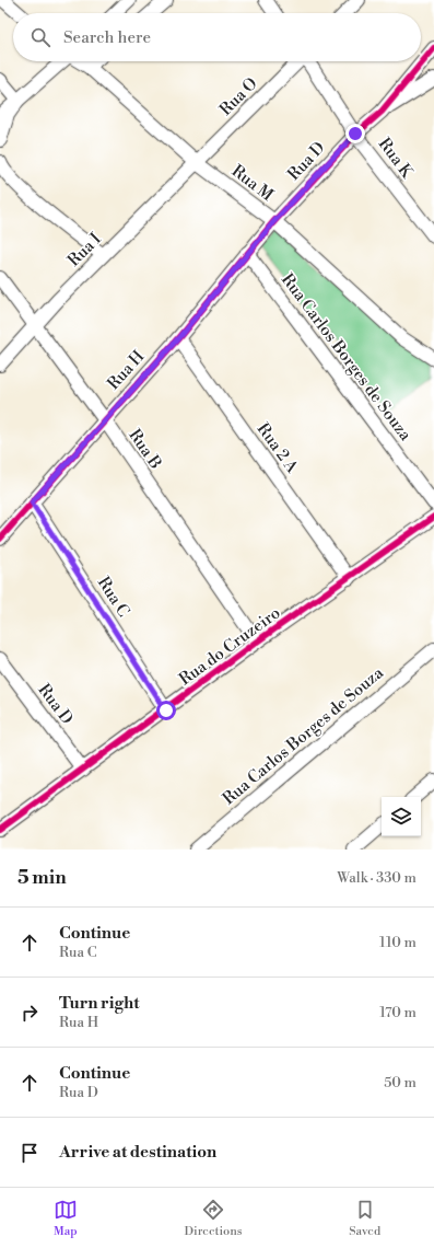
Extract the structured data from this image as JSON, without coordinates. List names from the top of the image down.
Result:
{
  "streets": {
    "street": [
      "Rua O",
      "Rua K",
      "Rua D",
      "Rua M",
      "Rua I",
      "Rua Carlos Borges de Souza",
      "Rua H",
      "Rua 2 A",
      "Rua B",
      "Rua C",
      "Rua do Cruzeiro"
    ]
  },
  "crossings": [
    ["Rua O", "Rua M"],
    ["Rua O", "Rua I"],
    ["Rua K", "Rua D"],
    ["Rua D", "Rua M"],
    ["Rua D", "Rua H"],
    ["Rua D", "Rua do Cruzeiro"],
    ["Rua M", "Rua I"],
    ["Rua M", "Rua H"],
    ["Rua I", "Rua B"],
    ["Rua Carlos Borges de Souza", "Rua H"],
    ["Rua H", "Rua 2 A"],
    ["Rua H", "Rua B"],
    ["Rua H", "Rua C"],
    ["Rua 2 A", "Rua do Cruzeiro"],
    ["Rua B", "Rua do Cruzeiro"],
    ["Rua C", "Rua do Cruzeiro"]
  ],
  "page": {
    "search": "Search here",
    "heading": ["5 min", "Walk · 330 m"],
    "list": [
      ["Continue", "Rua C", "110 m"],
      ["Turn right", "Rua H", "170 m"],
      ["Continue", "Rua D", "50 m"],
      "Arrive at destination"
    ],
    "nav": ["Map", "Directions", "Saved"]
  }
}
